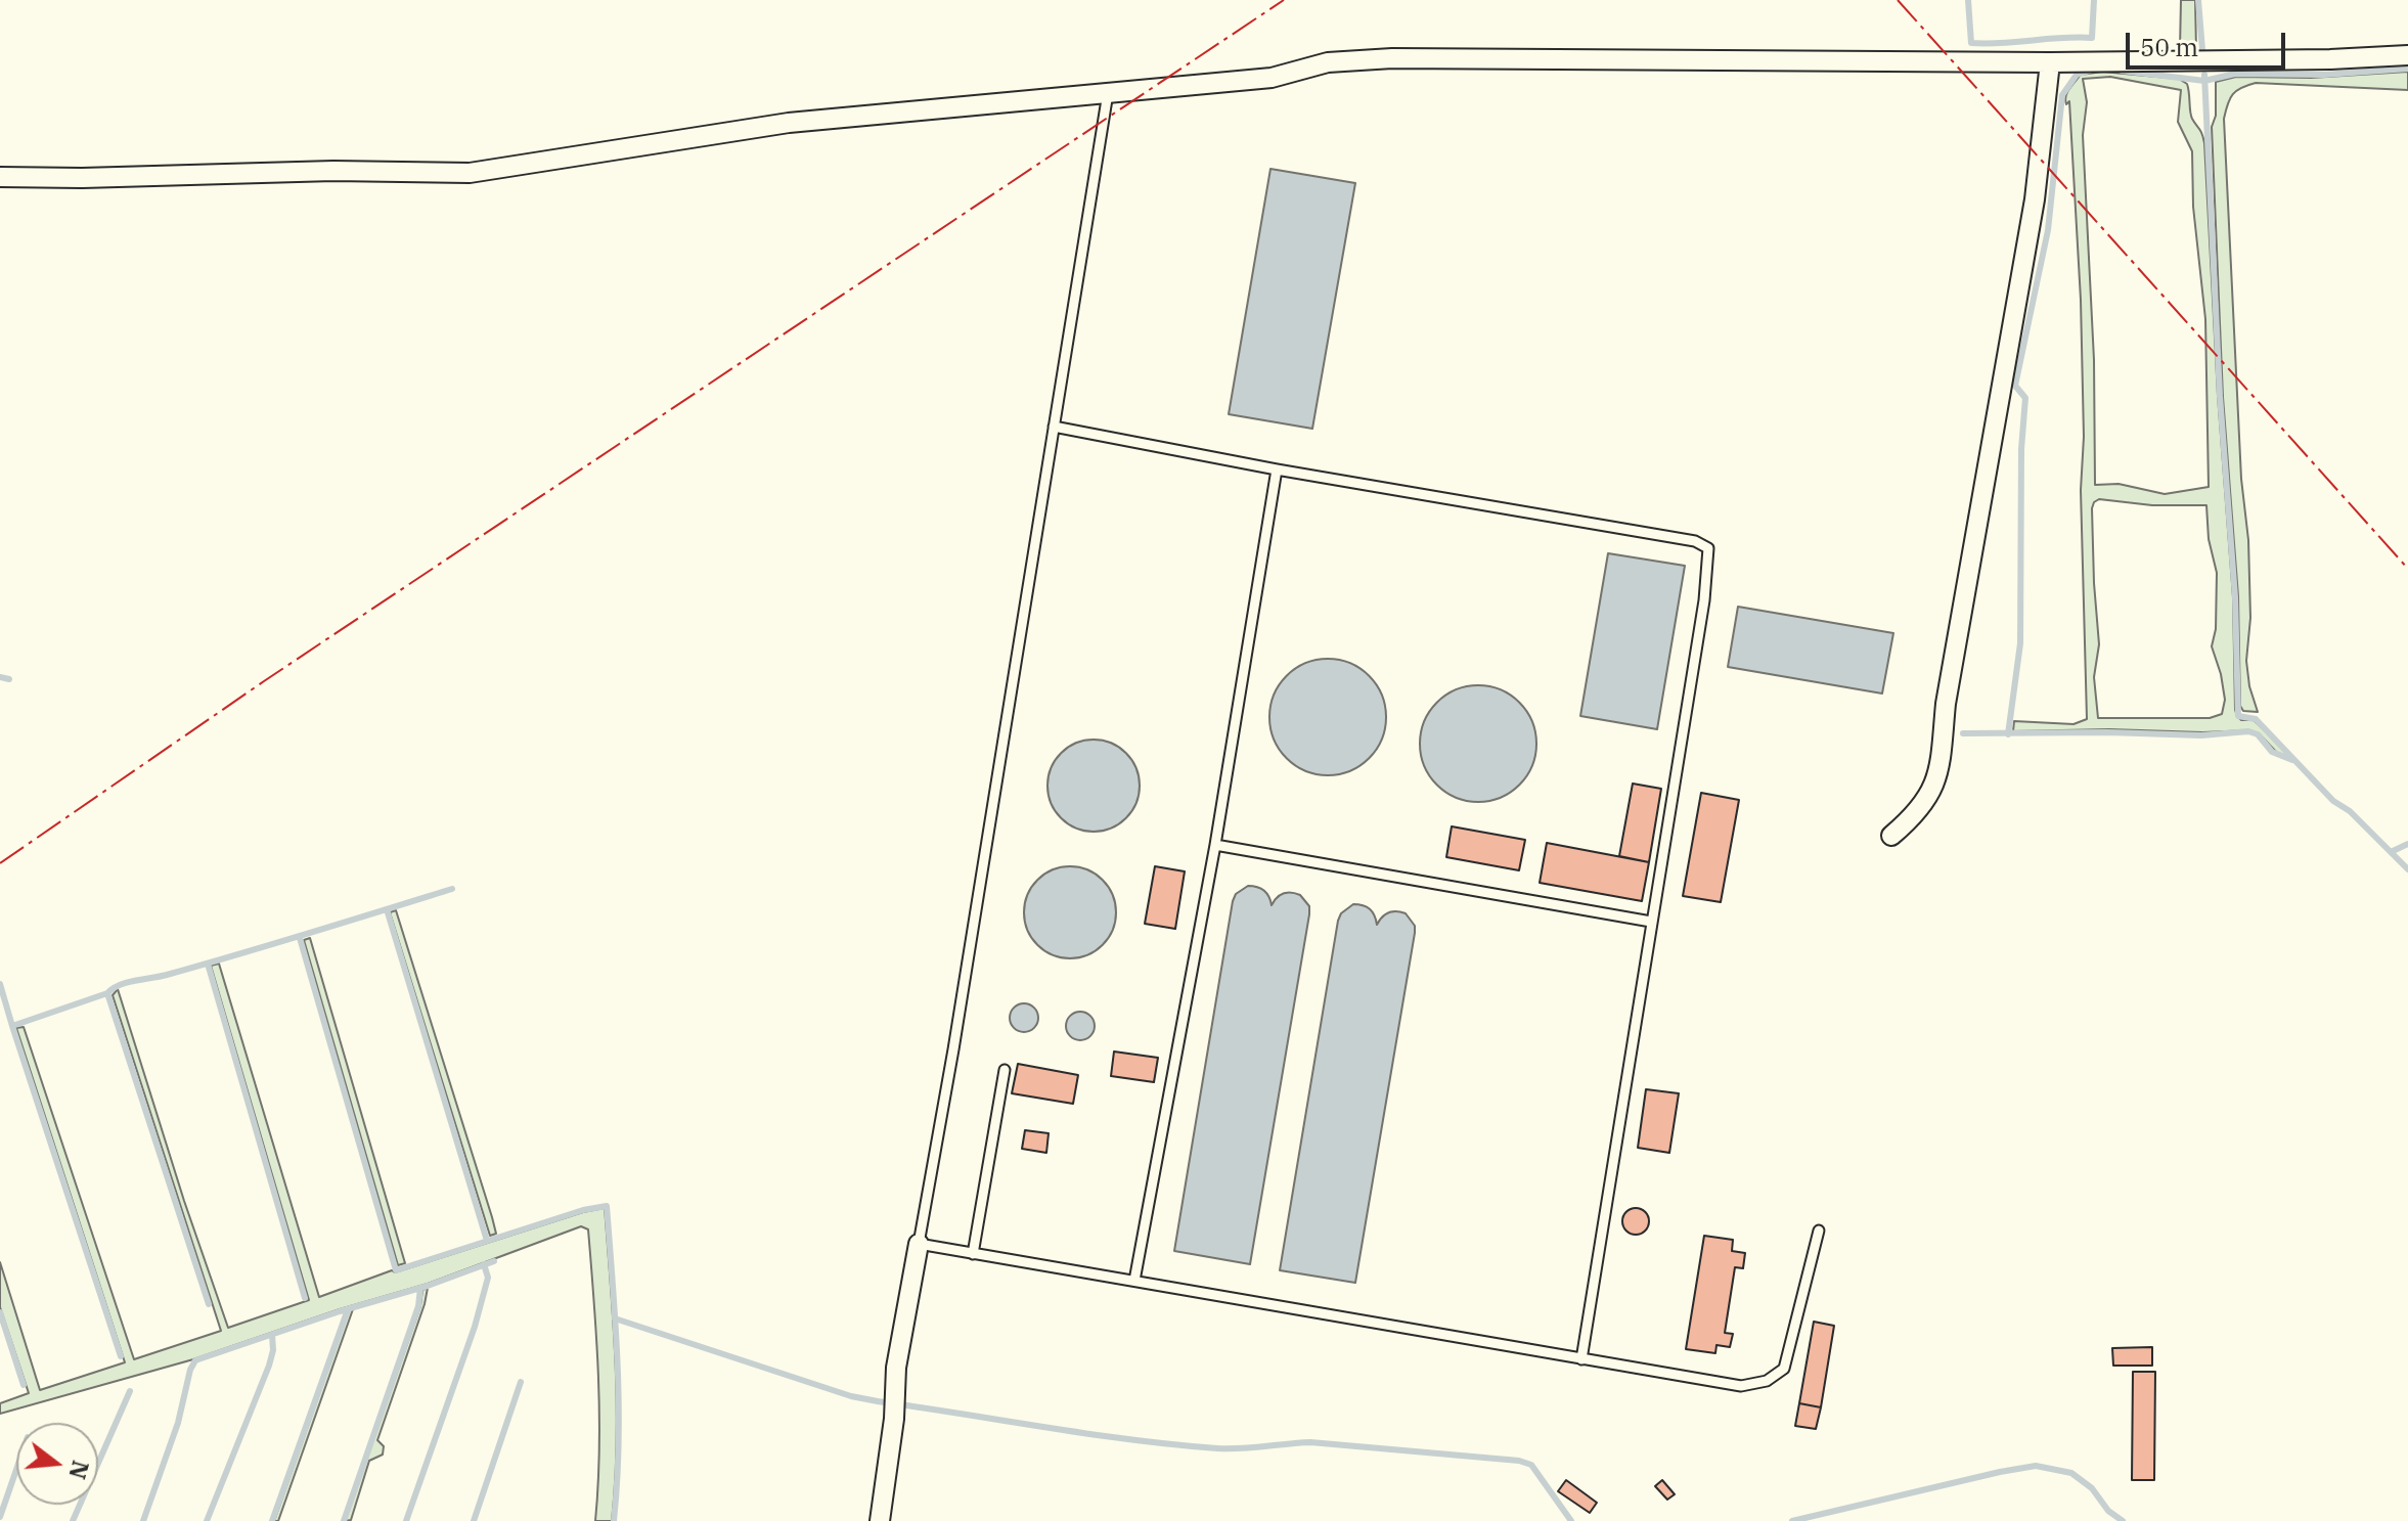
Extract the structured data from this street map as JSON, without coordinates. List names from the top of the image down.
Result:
{
  "scale_bar": "50 m",
  "north": "right"
}
